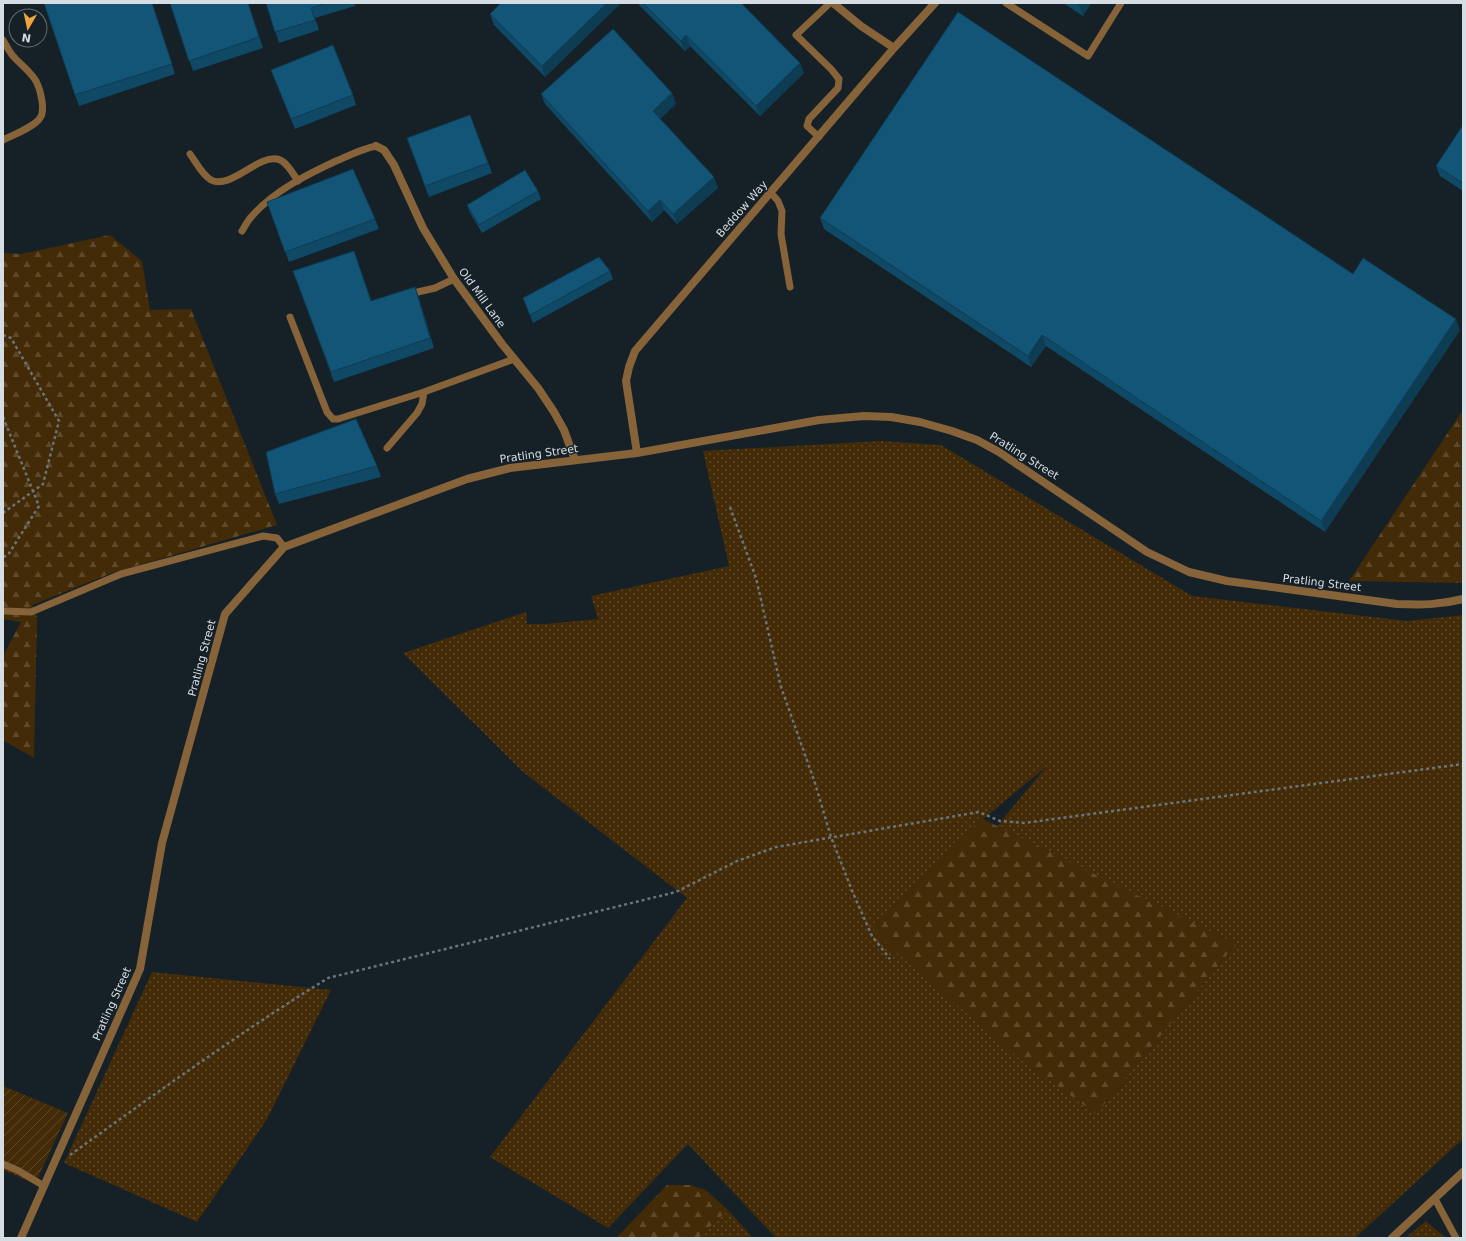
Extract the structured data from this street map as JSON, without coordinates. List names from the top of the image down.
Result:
{
  "streets": {
    "street": ["Beddow Way", "Old Mill Lane", "Pratling Street"]
  },
  "crossings": [
    ["Beddow Way", "Pratling Street"],
    ["Old Mill Lane", "Pratling Street"]
  ],
  "north": "bottom"
}
